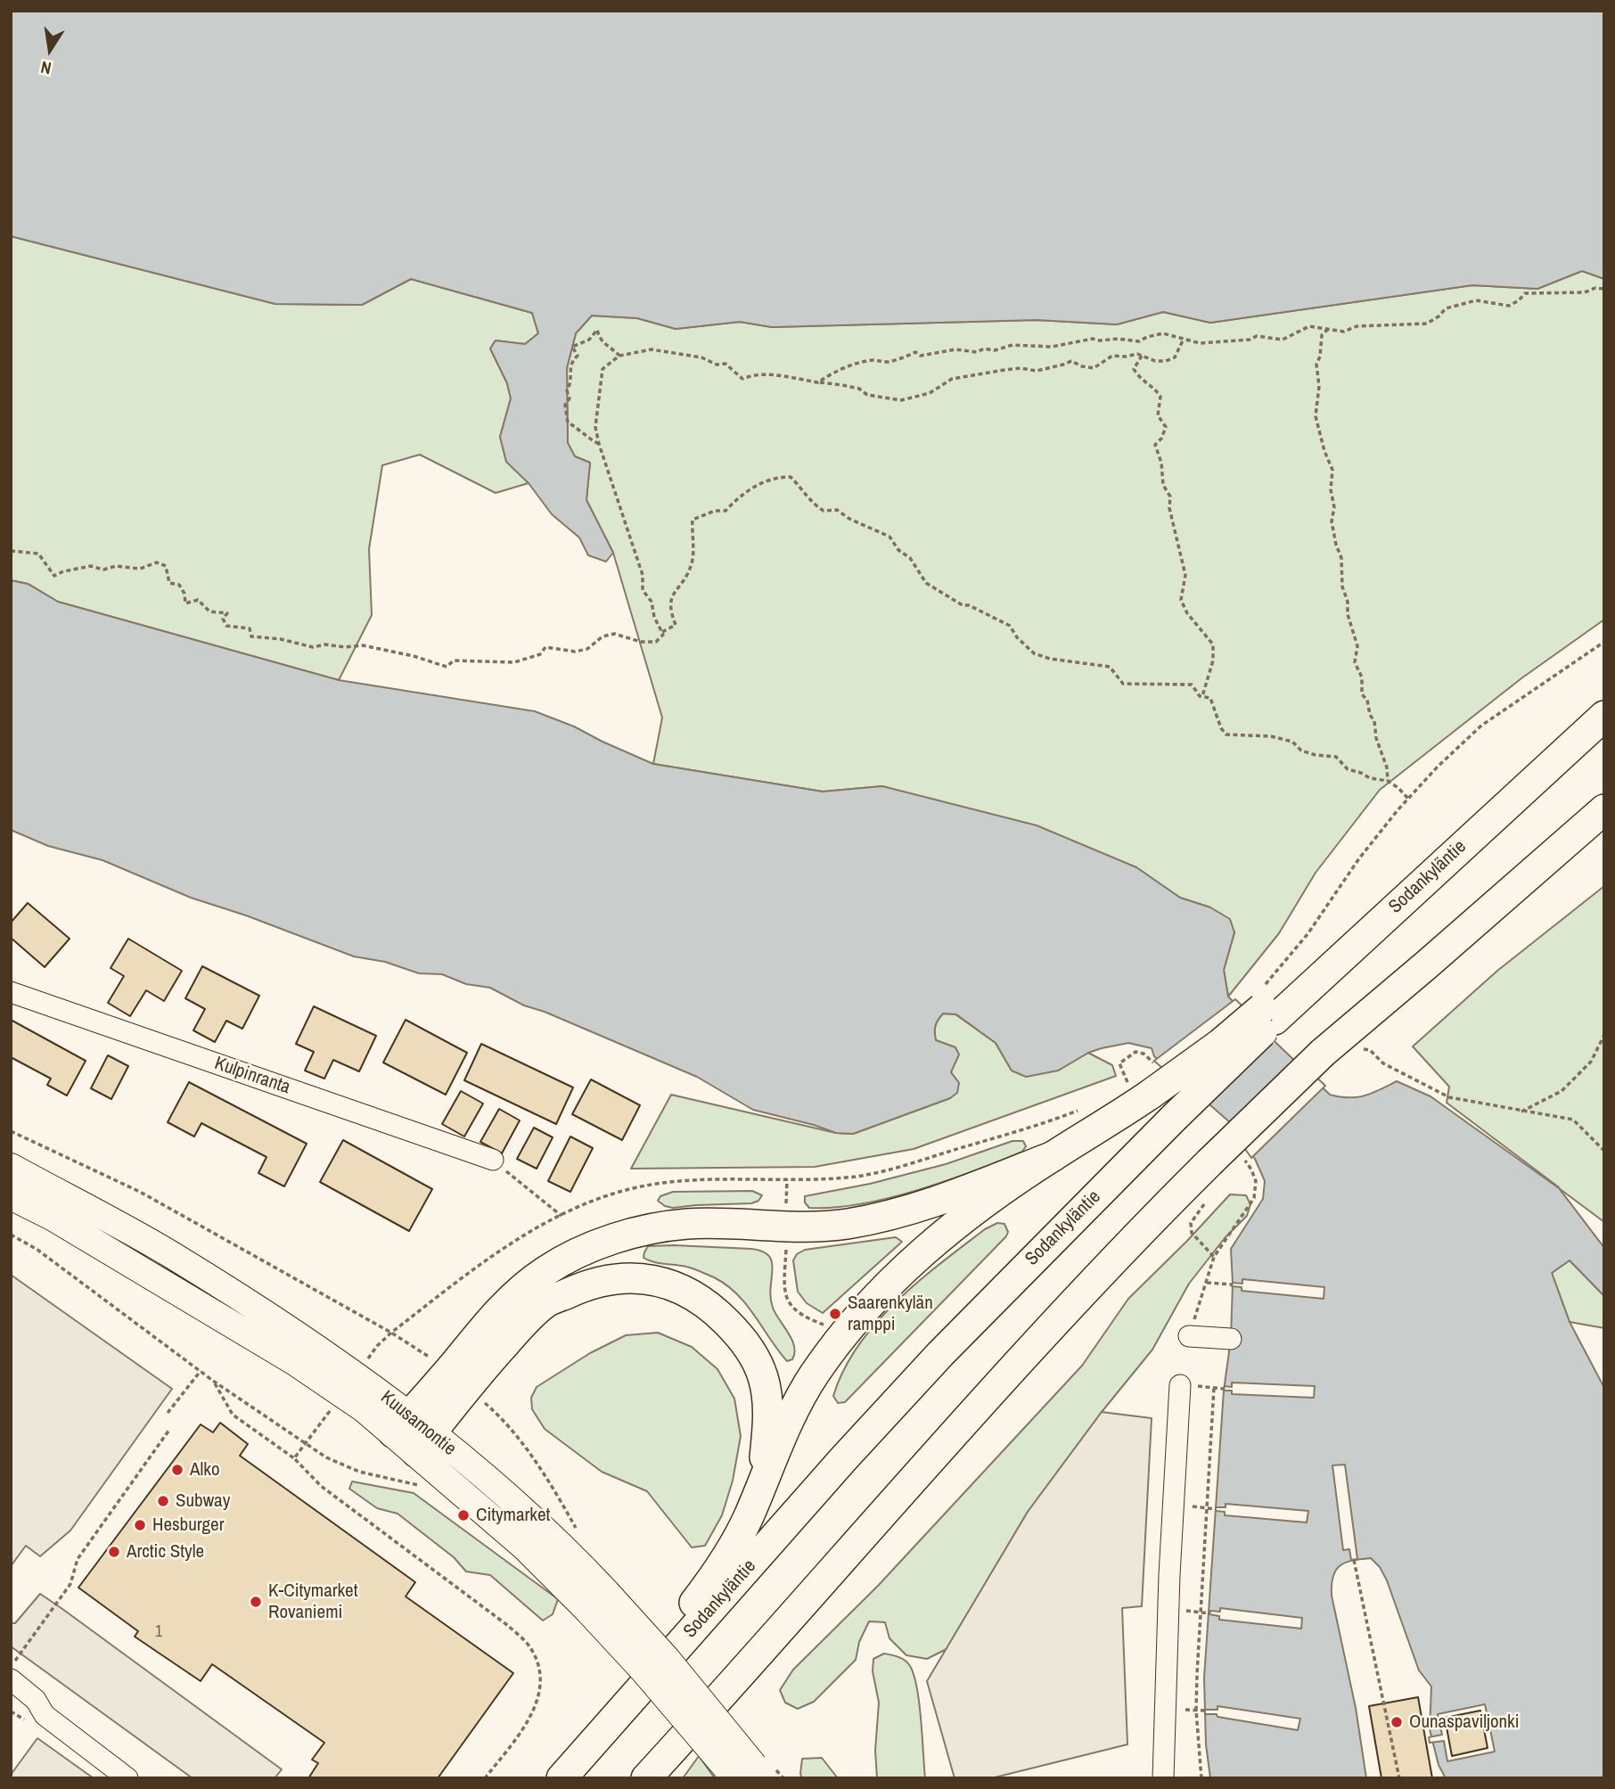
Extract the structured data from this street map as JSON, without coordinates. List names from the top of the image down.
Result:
{
  "streets": {
    "highway": ["Sodankyläntie"],
    "main road": ["Kuusamontie"],
    "street": ["Kulpinranta"]
  },
  "places": [
    "Saarenkylän ramppi",
    "Alko",
    "Subway",
    "Citymarket",
    "Hesburger",
    "Arctic Style",
    "K-Citymarket Rovaniemi",
    "Ounaspaviljonki"
  ],
  "house_numbers": ["1"],
  "north": "bottom"
}
